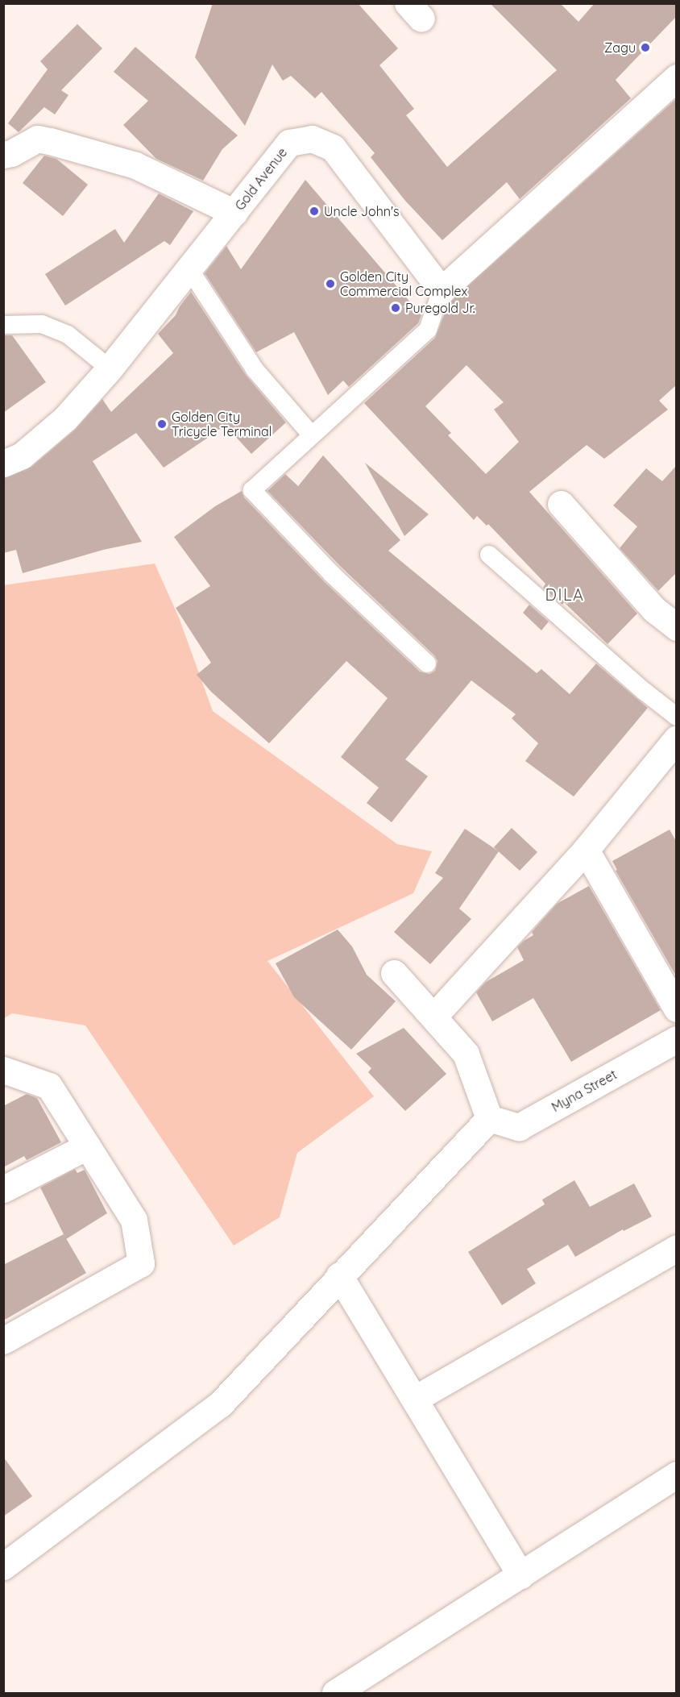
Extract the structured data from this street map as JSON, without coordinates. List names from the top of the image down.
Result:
{
  "streets": {
    "street": ["Gold Avenue", "Myna Street"]
  },
  "districts": ["DILA"],
  "places": [
    "Zagu",
    "Uncle John's",
    "Golden City Commercial Complex",
    "Puregold Jr.",
    "Golden City Tricycle Terminal"
  ]
}
